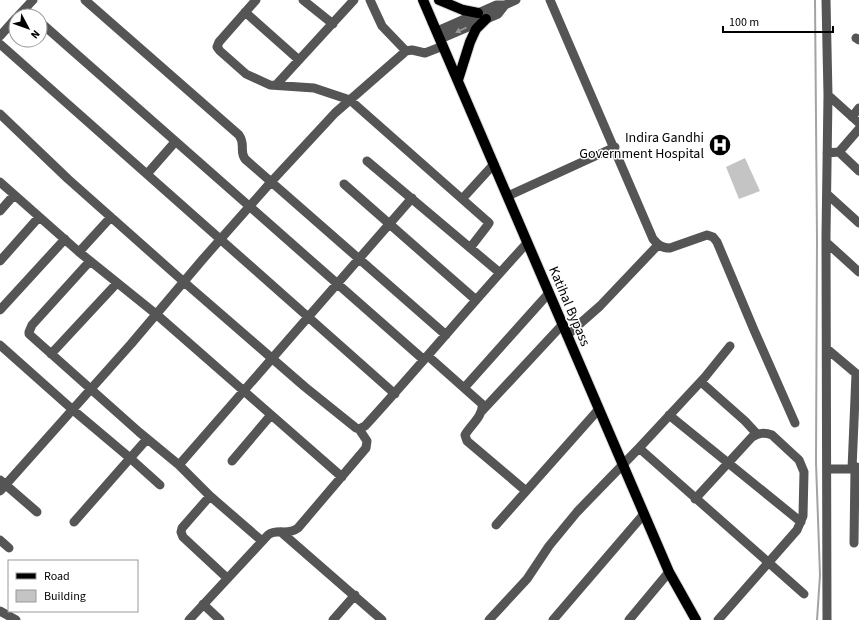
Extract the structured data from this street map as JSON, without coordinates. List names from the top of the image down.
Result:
{
  "streets": {
    "main road": ["Katihal Bypass"]
  },
  "places": {
    "hospital": ["Indira Gandhi Government Hospital"]
  },
  "legend": ["Road", "Building"],
  "scale_bar": "100 m",
  "north": "bottom right"
}
